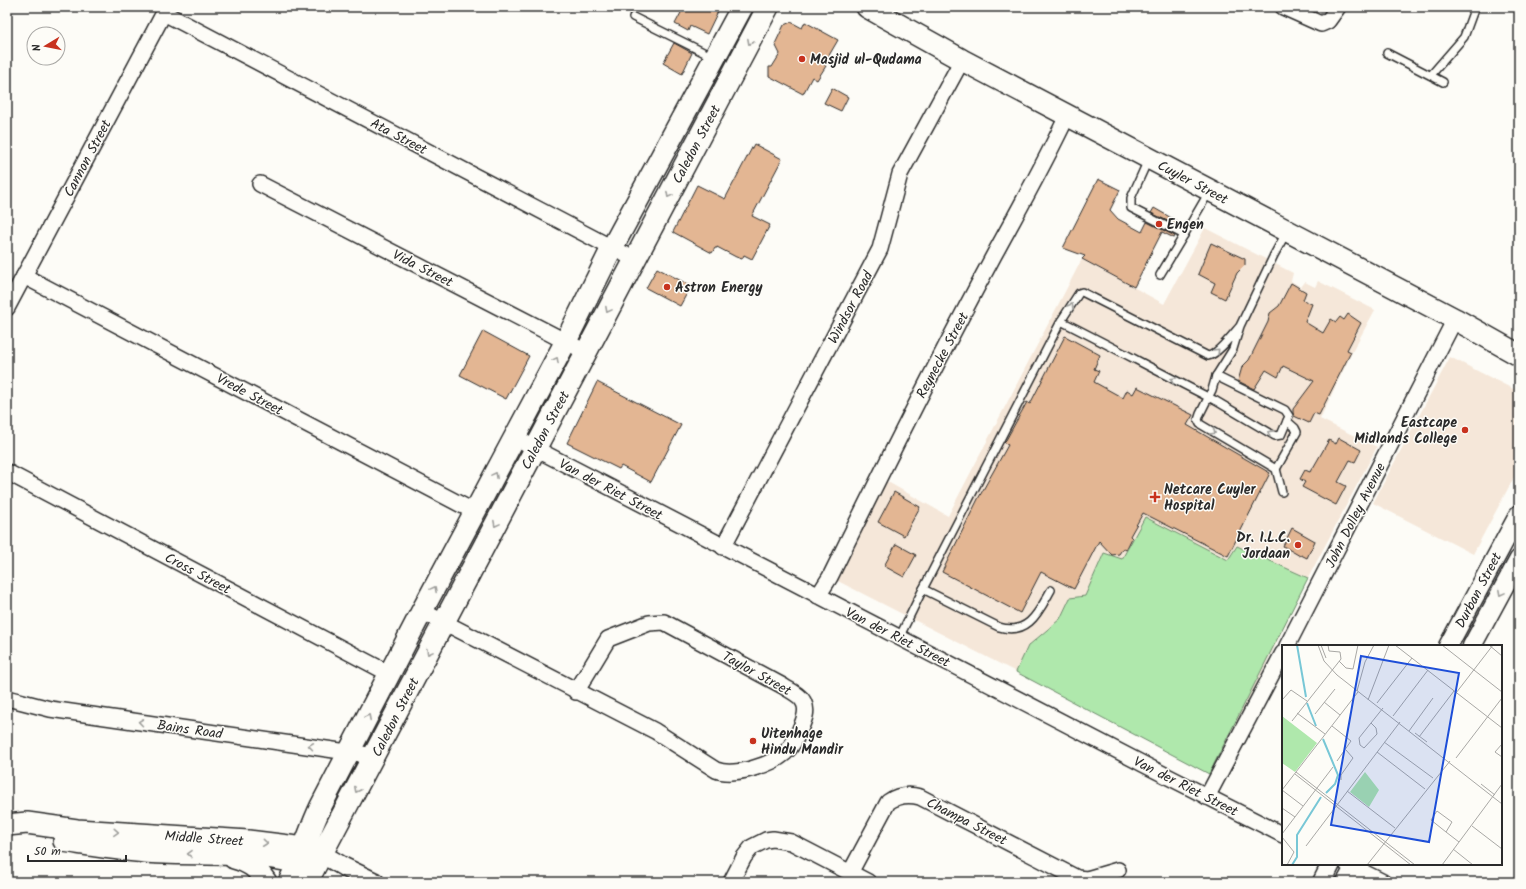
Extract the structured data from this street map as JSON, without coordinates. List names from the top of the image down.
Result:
{
  "streets": {
    "main road": ["Caledon Street", "Cuyler Street", "Middle Street"],
    "street": [
      "Ata Street",
      "Cannon Street",
      "Vida Street",
      "Windsor Road",
      "Reynecke Street",
      "Vrede Street",
      "Van der Riet Street",
      "John Dolley Avenue",
      "Cross Street",
      "Durban Street",
      "Taylor Street",
      "Bains Road",
      "Champa Street"
    ]
  },
  "crossings": [
    ["Ata Street", "Caledon Street"],
    ["Ata Street", "Cannon Street"],
    ["Caledon Street", "Vida Street"],
    ["Caledon Street", "Vrede Street"],
    ["Caledon Street", "Van der Riet Street"],
    ["Caledon Street", "Cross Street"],
    ["Caledon Street", "Taylor Street"],
    ["Caledon Street", "Bains Road"],
    ["Caledon Street", "Middle Street"],
    ["Cannon Street", "Vrede Street"],
    ["Cuyler Street", "Windsor Road"],
    ["Cuyler Street", "Reynecke Street"],
    ["Cuyler Street", "John Dolley Avenue"],
    ["Windsor Road", "Van der Riet Street"],
    ["Reynecke Street", "Van der Riet Street"]
  ],
  "one_way": ["Bains Road"],
  "places": {
    "other": [
      "Masjid ul-Qudama",
      "Engen",
      "Astron Energy",
      "Eastcape Midlands College",
      "Dr. I.L.C. Jordaan",
      "Uitenhage Hindu Mandir"
    ],
    "health": ["Netcare Cuyler Hospital"]
  },
  "scale_bar": "50 m",
  "north": "left"
}
